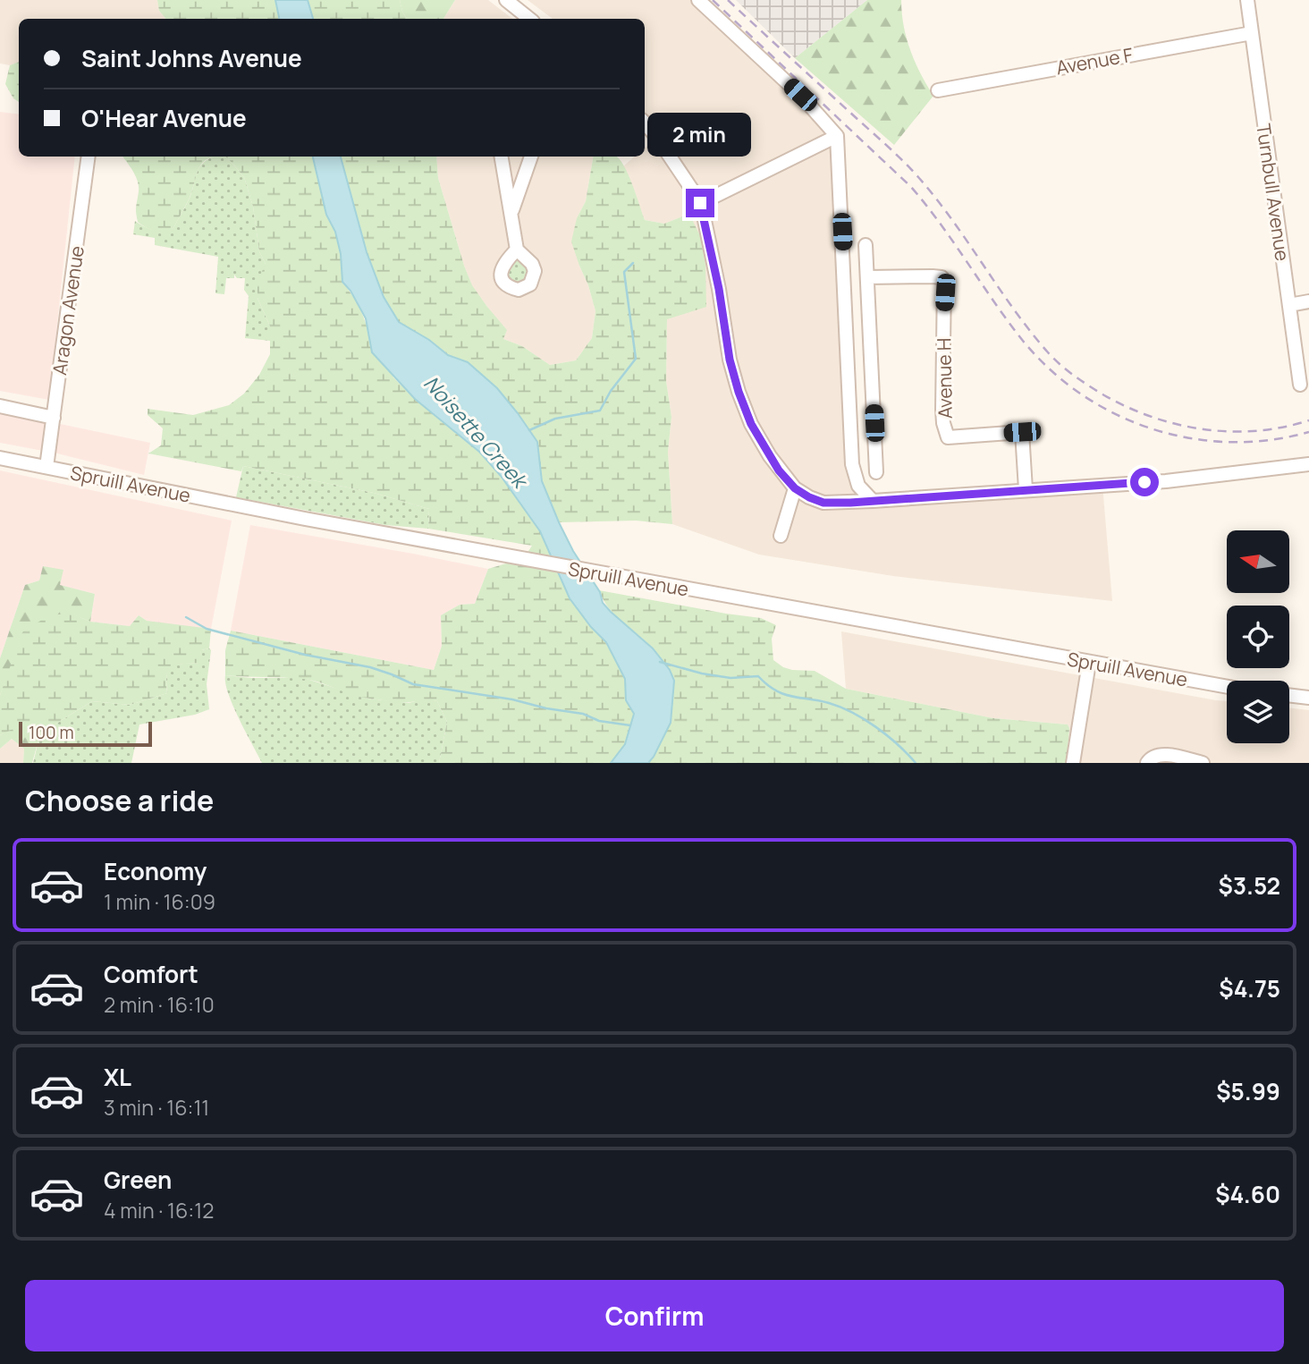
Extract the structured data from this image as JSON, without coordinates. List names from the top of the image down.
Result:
{
  "streets": {
    "street": [
      "Avenue F",
      "Turnbull Avenue",
      "Aragon Avenue",
      "Avenue H",
      "Spruill Avenue"
    ]
  },
  "crossings": [
    ["Avenue F", "Turnbull Avenue"],
    ["Aragon Avenue", "Spruill Avenue"]
  ],
  "water": ["Noisette Creek"],
  "scale_bar": "100 m",
  "north": "left",
  "page": {
    "banner": ["Saint Johns Avenue", "O'Hear Avenue"],
    "bubble": "2 min",
    "scale": "100 m",
    "heading": "Choose a ride",
    "list": [
      {
        "name": "Economy",
        "note": "1 min · 16:09",
        "value": "$3.52"
      },
      {
        "name": "Comfort",
        "note": "2 min · 16:10",
        "value": "$4.75"
      },
      {
        "name": "XL",
        "note": "3 min · 16:11",
        "value": "$5.99"
      },
      {
        "name": "Green",
        "note": "4 min · 16:12",
        "value": "$4.60"
      }
    ],
    "buttons": "Confirm"
  }
}
